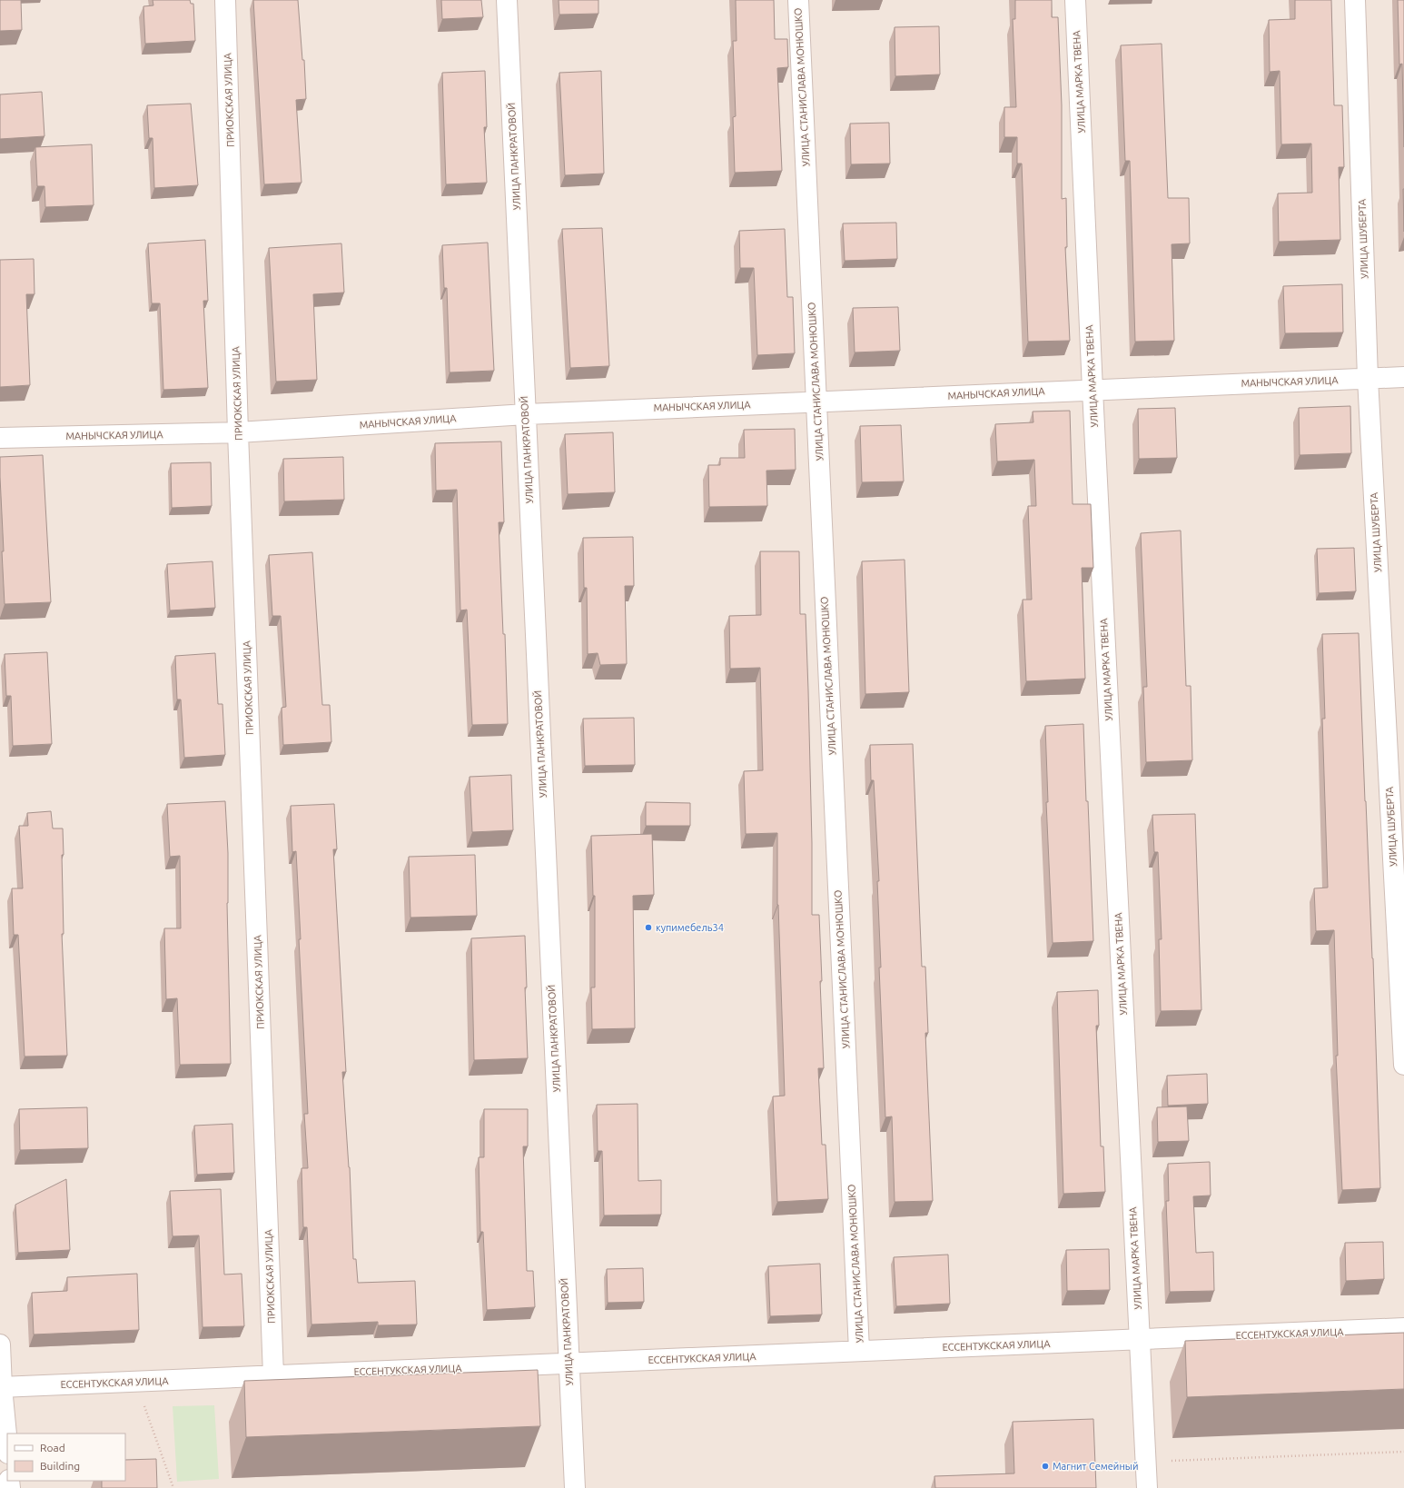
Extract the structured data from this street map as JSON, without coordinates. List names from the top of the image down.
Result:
{
  "streets": {
    "street": [
      "УЛИЦА МАРКА ТВЕНА",
      "УЛИЦА СТАНИСЛАВА МОНЮШКО",
      "ПРИОКСКАЯ УЛИЦА",
      "УЛИЦА ПАНКРАТОВОЙ",
      "УЛИЦА ШУБЕРТА",
      "МАНЫЧСКАЯ УЛИЦА",
      "ЕССЕНТУКСКАЯ УЛИЦА"
    ]
  },
  "crossings": [
    ["УЛИЦА МАРКА ТВЕНА", "МАНЫЧСКАЯ УЛИЦА"],
    ["УЛИЦА МАРКА ТВЕНА", "ЕССЕНТУКСКАЯ УЛИЦА"],
    ["УЛИЦА СТАНИСЛАВА МОНЮШКО", "МАНЫЧСКАЯ УЛИЦА"],
    ["УЛИЦА СТАНИСЛАВА МОНЮШКО", "ЕССЕНТУКСКАЯ УЛИЦА"],
    ["ПРИОКСКАЯ УЛИЦА", "МАНЫЧСКАЯ УЛИЦА"],
    ["ПРИОКСКАЯ УЛИЦА", "ЕССЕНТУКСКАЯ УЛИЦА"],
    ["УЛИЦА ПАНКРАТОВОЙ", "МАНЫЧСКАЯ УЛИЦА"],
    ["УЛИЦА ПАНКРАТОВОЙ", "ЕССЕНТУКСКАЯ УЛИЦА"],
    ["УЛИЦА ШУБЕРТА", "МАНЫЧСКАЯ УЛИЦА"]
  ],
  "places": ["купимебель34", "Магнит Семейный"],
  "legend": ["Road", "Building"]
}
